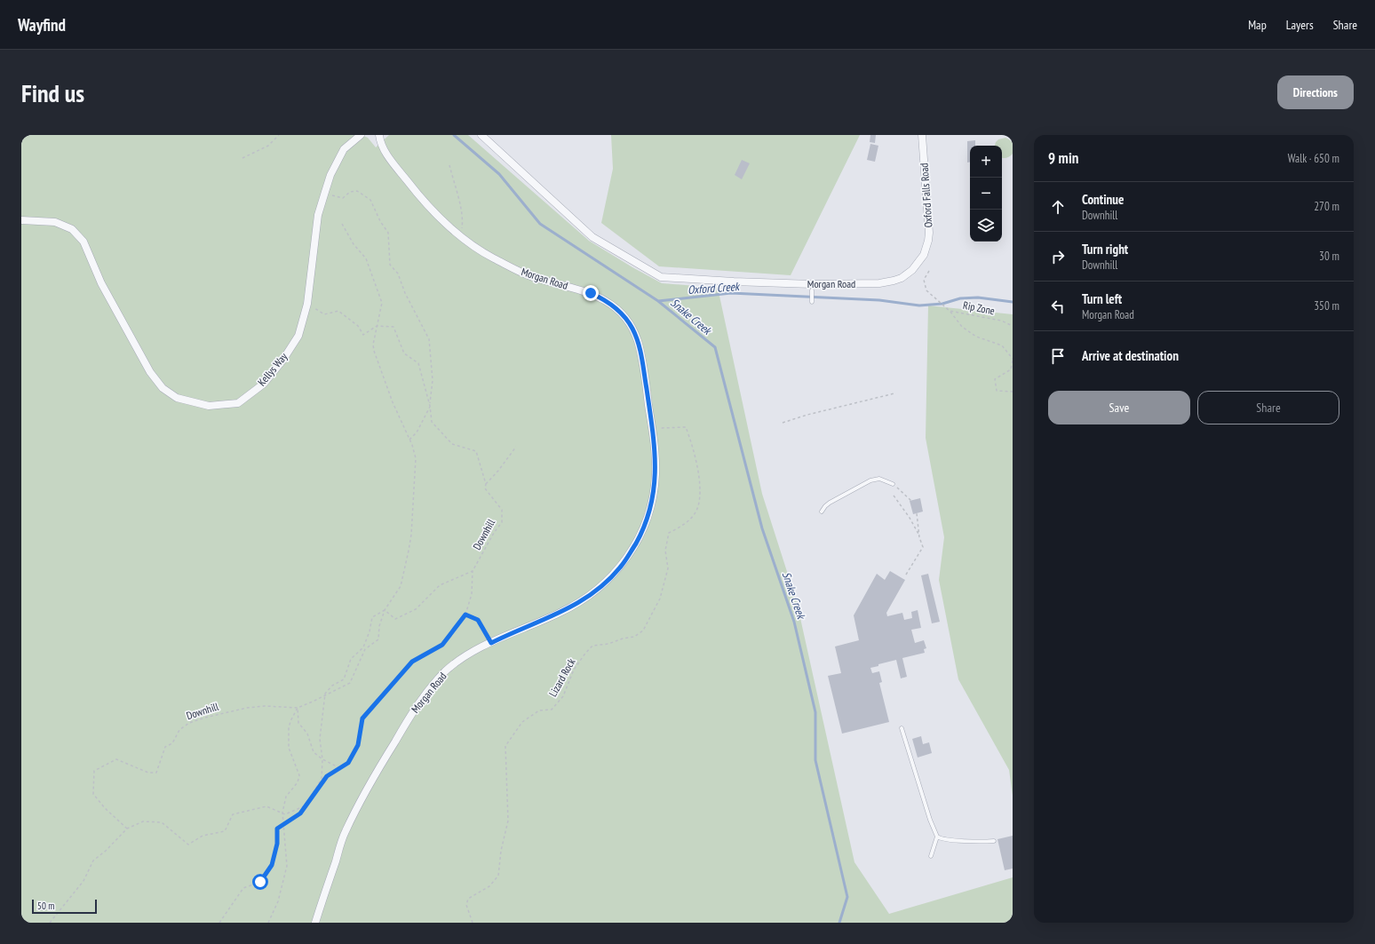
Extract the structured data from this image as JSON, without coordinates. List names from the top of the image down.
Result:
{
  "streets": {
    "street": ["Oxford Falls Road", "Morgan Road", "Kellys Way"],
    "path": ["Rip Zone", "Downhill", "Lizard Rock"]
  },
  "crossings": [
    ["Oxford Falls Road", "Morgan Road"],
    ["Morgan Road", "Lizard Rock"]
  ],
  "water": ["Oxford Creek", "Snake Creek"],
  "scale_bar": "50 m",
  "page": {
    "header": "Wayfind",
    "nav": ["Map", "Layers", "Share"],
    "buttons": [
      "Directions",
      ["Save", "Share"]
    ],
    "title": "Find us",
    "heading": ["9 min", "Walk · 650 m"],
    "map_buttons": ["+", "−"],
    "list": [
      ["Continue", "Downhill", "270 m"],
      ["Turn right", "Downhill", "30 m"],
      ["Turn left", "Morgan Road", "350 m"],
      "Arrive at destination"
    ],
    "scale": "50 m"
  }
}
